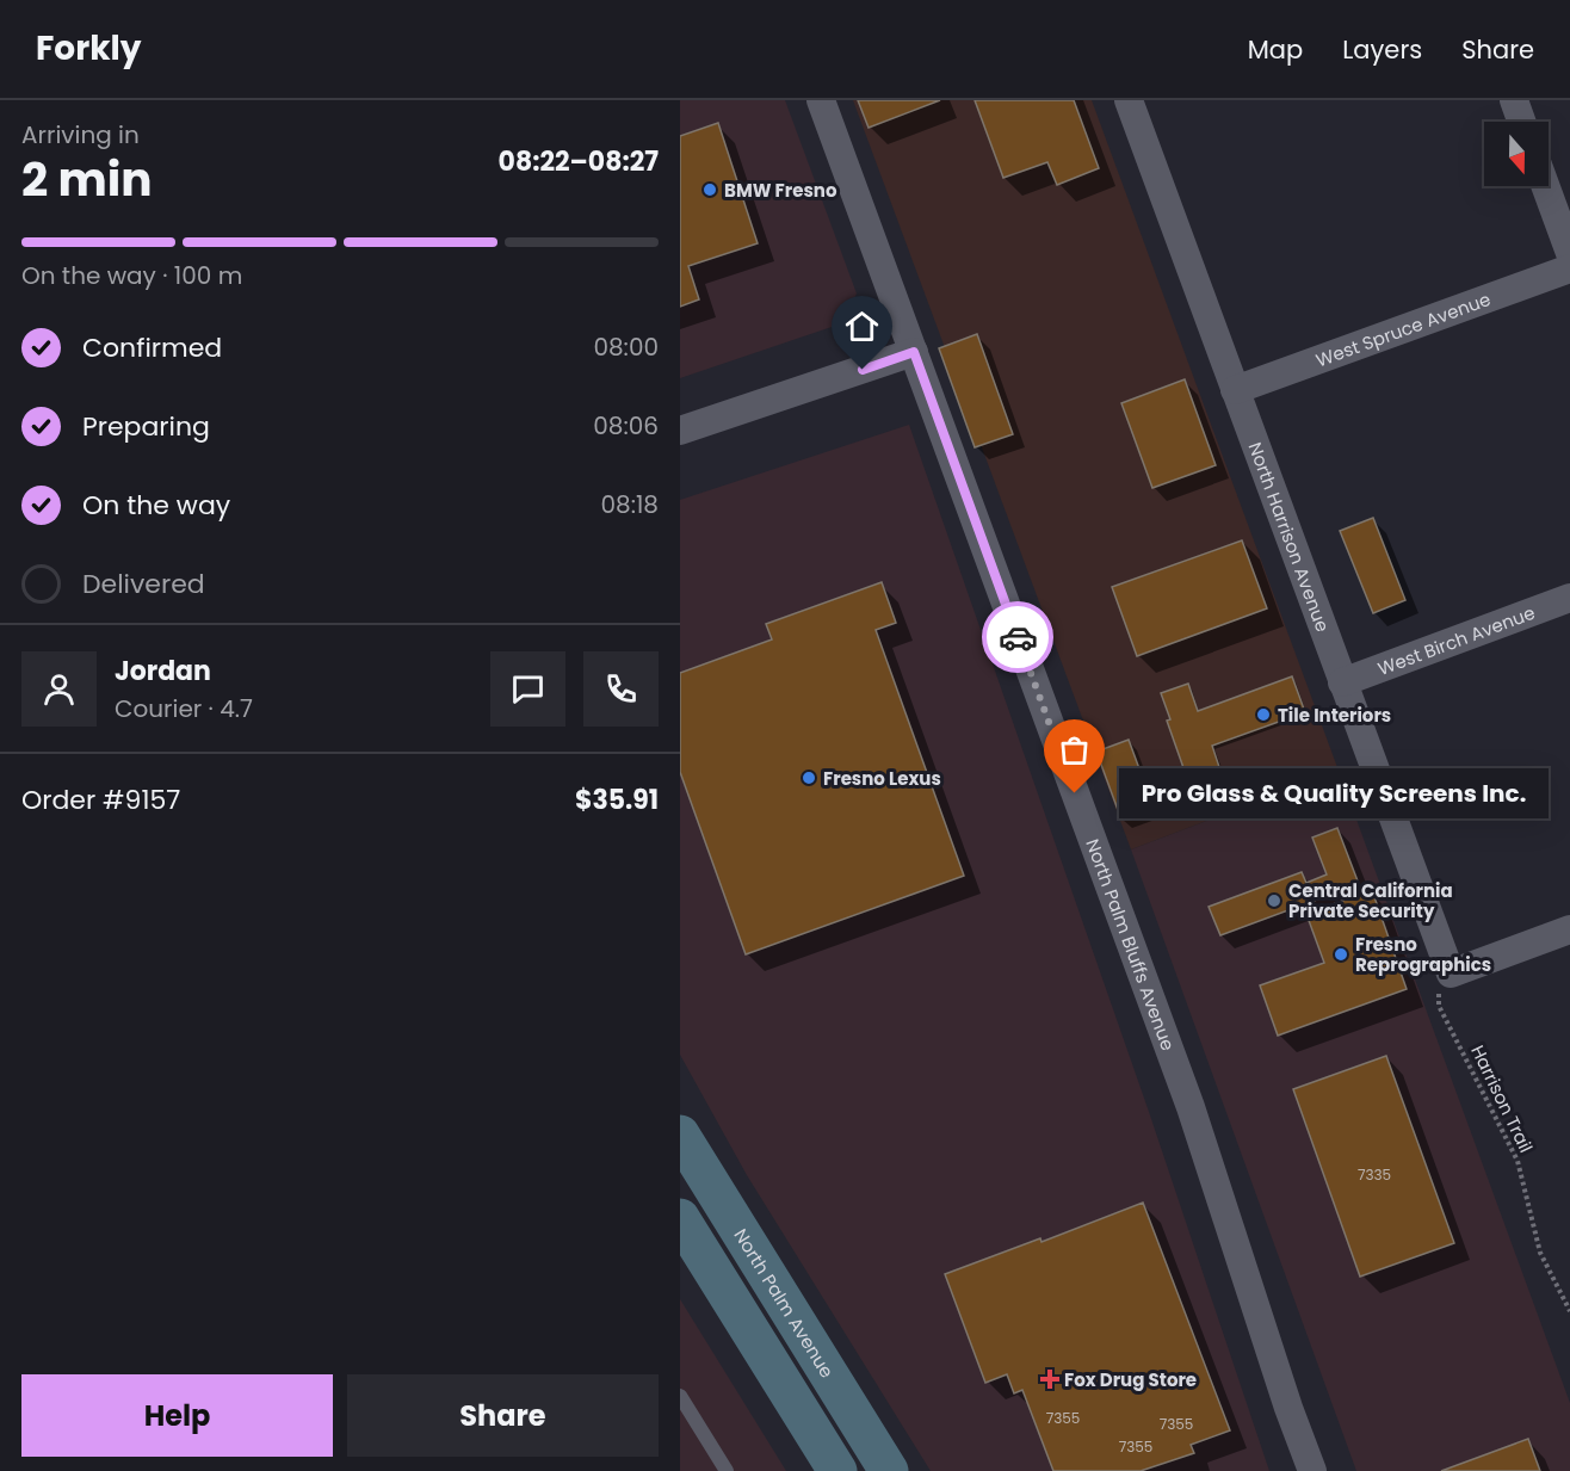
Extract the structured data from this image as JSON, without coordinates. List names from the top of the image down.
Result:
{
  "streets": {
    "main road": ["North Palm Avenue"],
    "street": [
      "West Spruce Avenue",
      "North Harrison Avenue",
      "West Birch Avenue",
      "North Palm Bluffs Avenue"
    ],
    "path": ["Harrison Trail"]
  },
  "crossings": [
    ["West Spruce Avenue", "North Harrison Avenue"],
    ["North Harrison Avenue", "West Birch Avenue"],
    ["North Harrison Avenue", "Harrison Trail"]
  ],
  "places": {
    "other": [
      "BMW Fresno",
      "Tile Interiors",
      "Fresno Lexus",
      "Pro Glass & Quality Screens Inc.",
      "Central California Private Security",
      "Fresno Reprographics"
    ],
    "health": ["Fox Drug Store"]
  },
  "house_numbers": [
    "7335",
    "7355",
    "7355",
    "7355"
  ],
  "north": "bottom",
  "page": {
    "header": "Forkly",
    "nav": ["Map", "Layers", "Share"],
    "heading": ["2 min", "Arriving in", "08:22–08:27"],
    "panel": [
      "Jordan",
      "Courier · 4.7",
      "Order #9157",
      "$35.91"
    ],
    "bar": "On the way · 100 m",
    "list": [
      ["Confirmed", "08:00"],
      ["Preparing", "08:06"],
      ["On the way", "08:18"],
      "Delivered"
    ],
    "bubble": "Pro Glass & Quality Screens Inc.",
    "buttons": ["Help", "Share"]
  }
}
